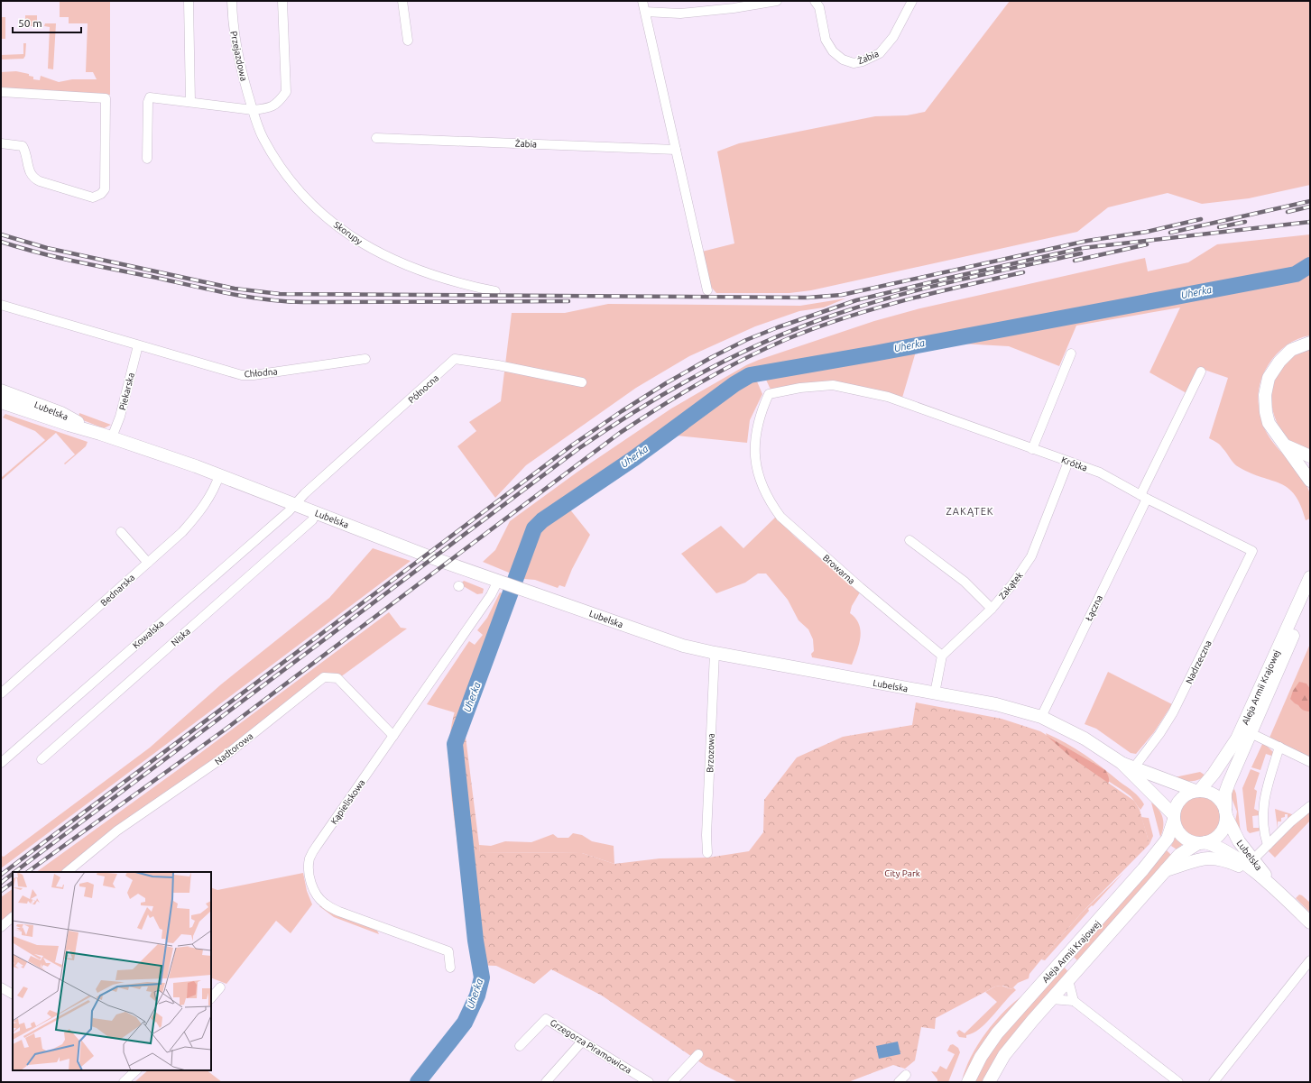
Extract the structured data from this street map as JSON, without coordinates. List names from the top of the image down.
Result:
{
  "streets": {
    "main road": ["Lubelska", "Aleja Armii Krajowej"],
    "street": [
      "Przejazdowa",
      "Żabia",
      "Skorupy",
      "Chłodna",
      "Północna",
      "Piekarska",
      "Krótka",
      "Browarna",
      "Zakątek",
      "Bednarska",
      "Łączna",
      "Kowalska",
      "Niska",
      "Nadrzeczna",
      "Nadtorowa",
      "Brzozowa",
      "Kąpieliskowa",
      "Grzegorza Piramowicza"
    ]
  },
  "crossings": [
    ["Przejazdowa", "Skorupy"],
    ["Chłodna", "Piekarska"],
    ["Północna", "Lubelska"],
    ["Północna", "Kowalska"],
    ["Piekarska", "Lubelska"],
    ["Lubelska", "Bednarska"],
    ["Lubelska", "Łączna"],
    ["Lubelska", "Kowalska"],
    ["Lubelska", "Niska"],
    ["Lubelska", "Nadrzeczna"],
    ["Lubelska", "Aleja Armii Krajowej"],
    ["Lubelska", "Brzozowa"],
    ["Lubelska", "Kąpieliskowa"],
    ["Krótka", "Browarna"],
    ["Krótka", "Zakątek"],
    ["Krótka", "Łączna"],
    ["Krótka", "Nadrzeczna"],
    ["Browarna", "Zakątek"],
    ["Nadtorowa", "Kąpieliskowa"]
  ],
  "districts": ["ZAKĄTEK"],
  "water": ["Uherka"],
  "parks": ["City Park"],
  "scale_bar": "50 m"
}
